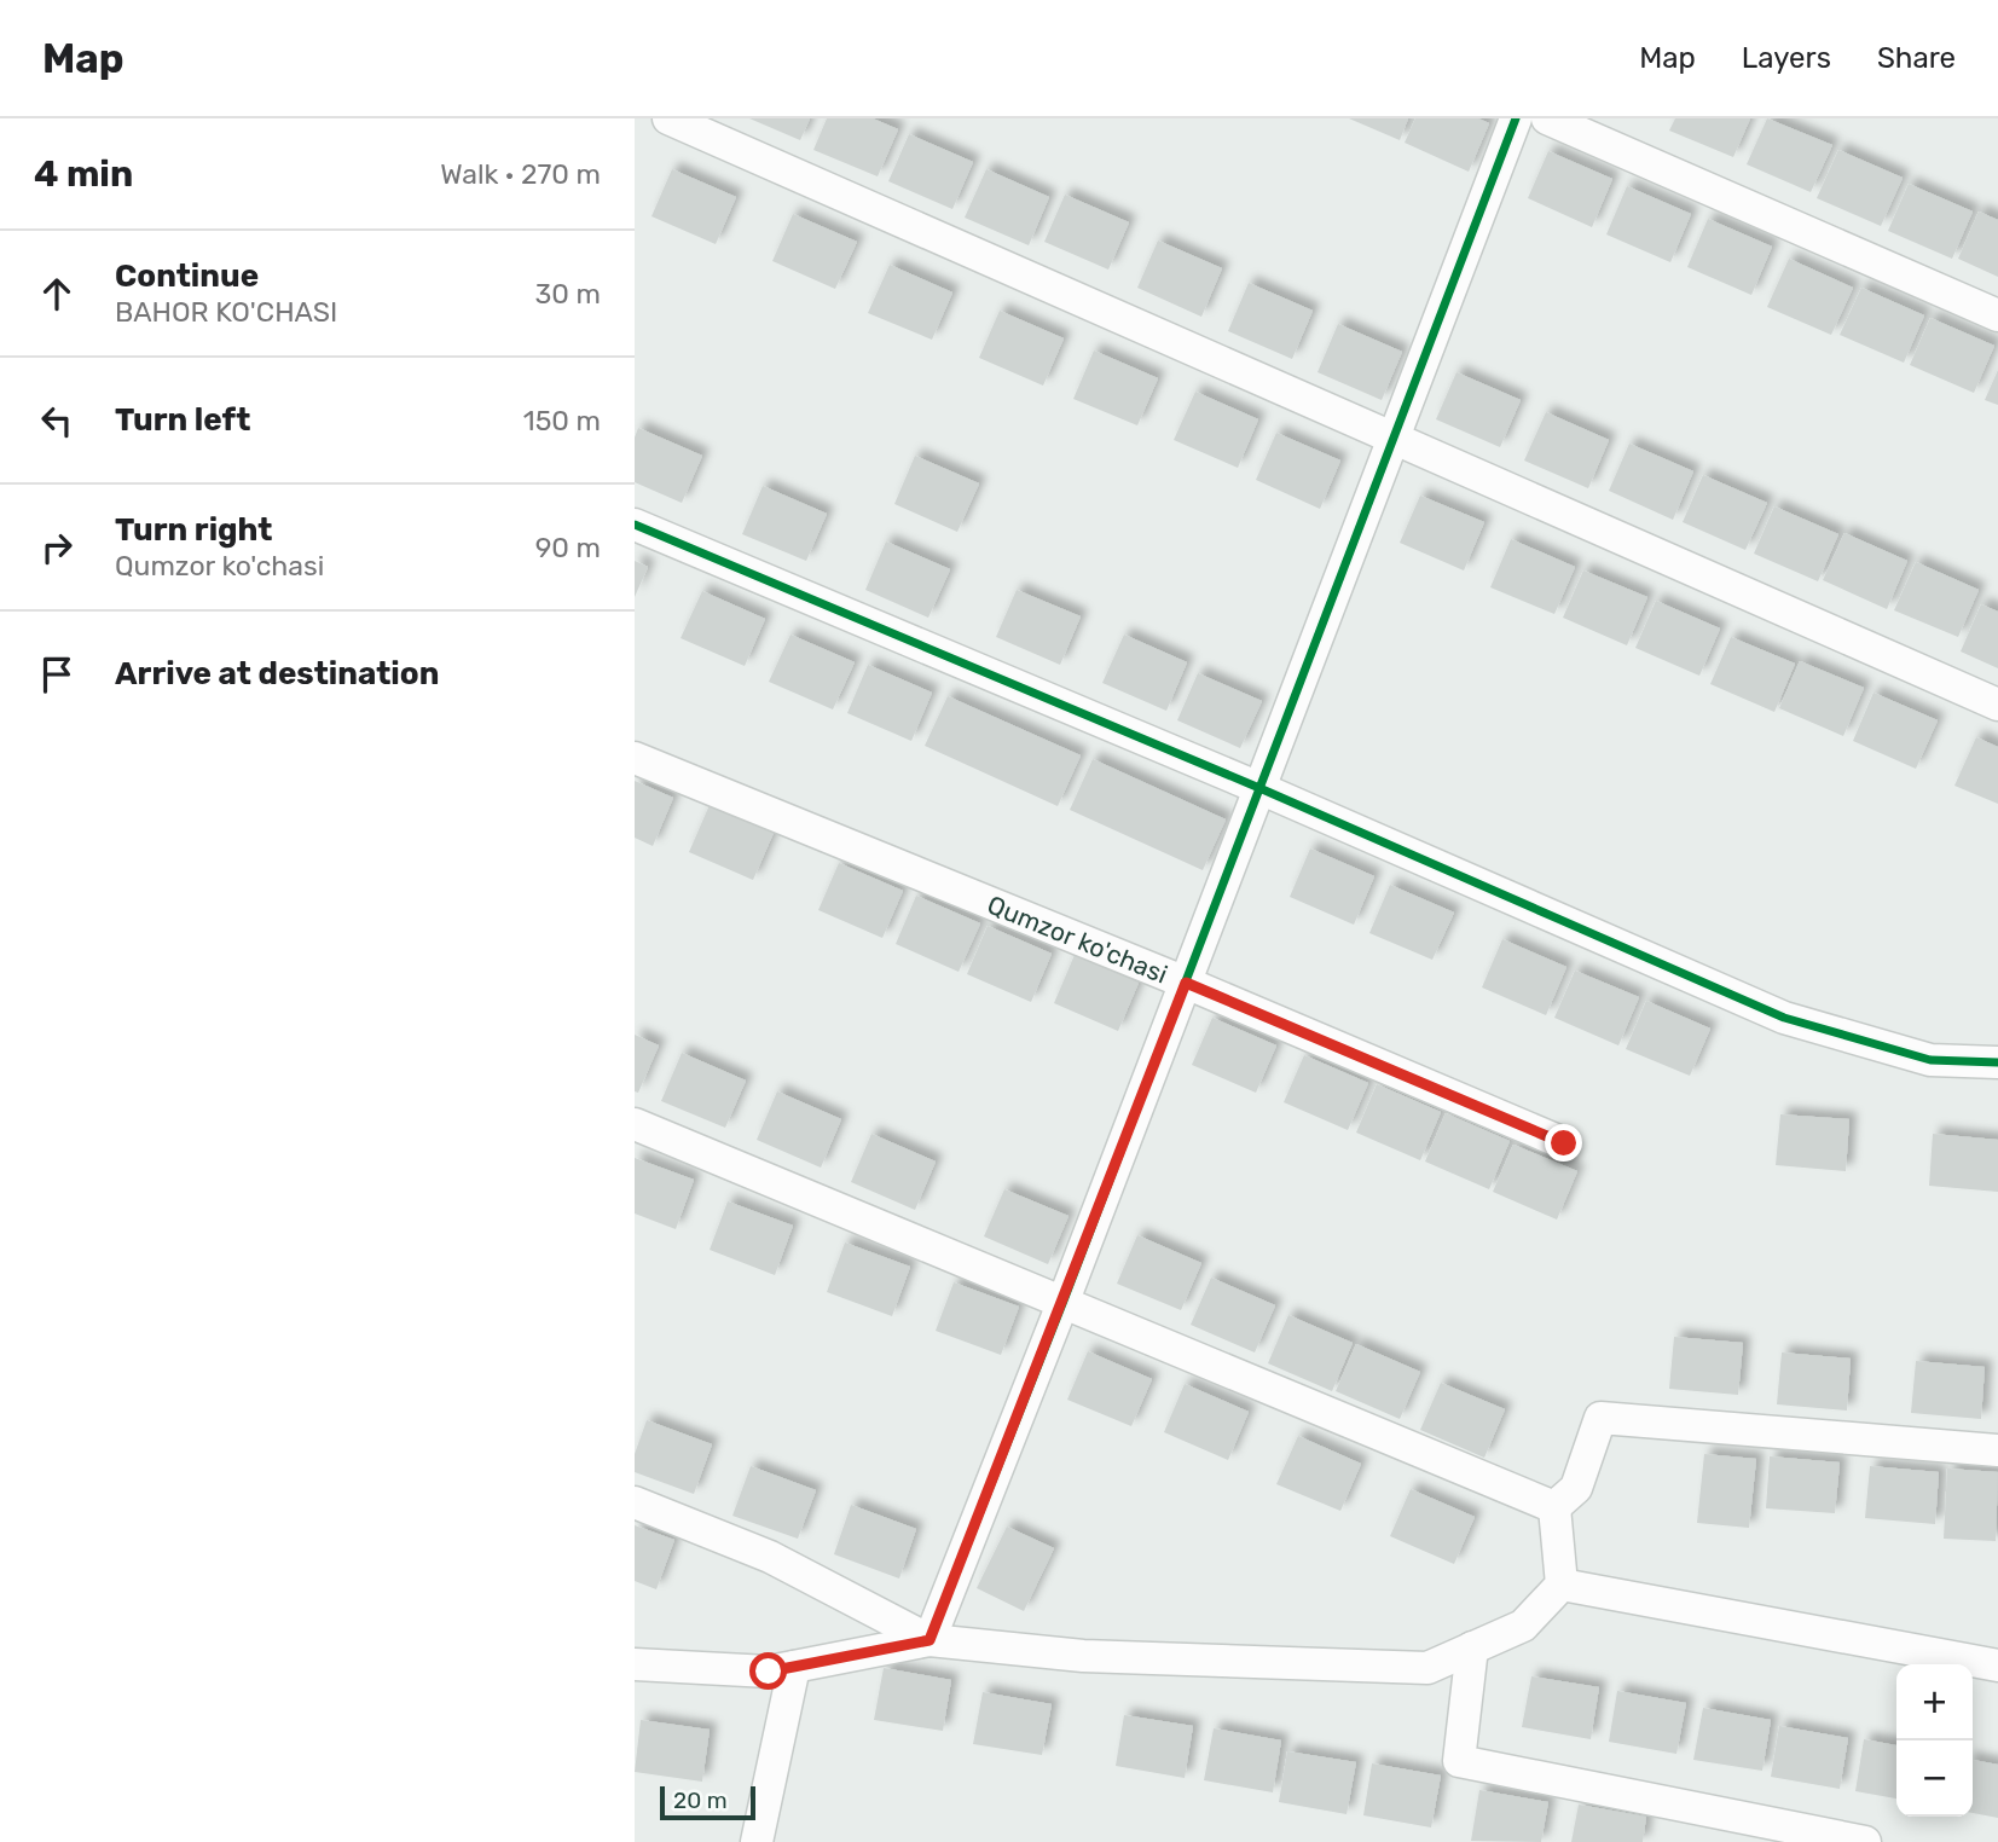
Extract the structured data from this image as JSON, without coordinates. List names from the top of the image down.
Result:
{
  "streets": {
    "street": ["Qumzor ko'chasi"]
  },
  "scale_bar": "20 m",
  "page": {
    "header": "Map",
    "nav": ["Map", "Layers", "Share"],
    "heading": ["4 min", "Walk · 270 m"],
    "list": [
      ["Continue", "BAHOR KO'CHASI", "30 m"],
      ["Turn left", "150 m"],
      ["Turn right", "Qumzor ko'chasi", "90 m"],
      "Arrive at destination"
    ],
    "map_buttons": ["+", "−"],
    "scale": "20 m"
  }
}
